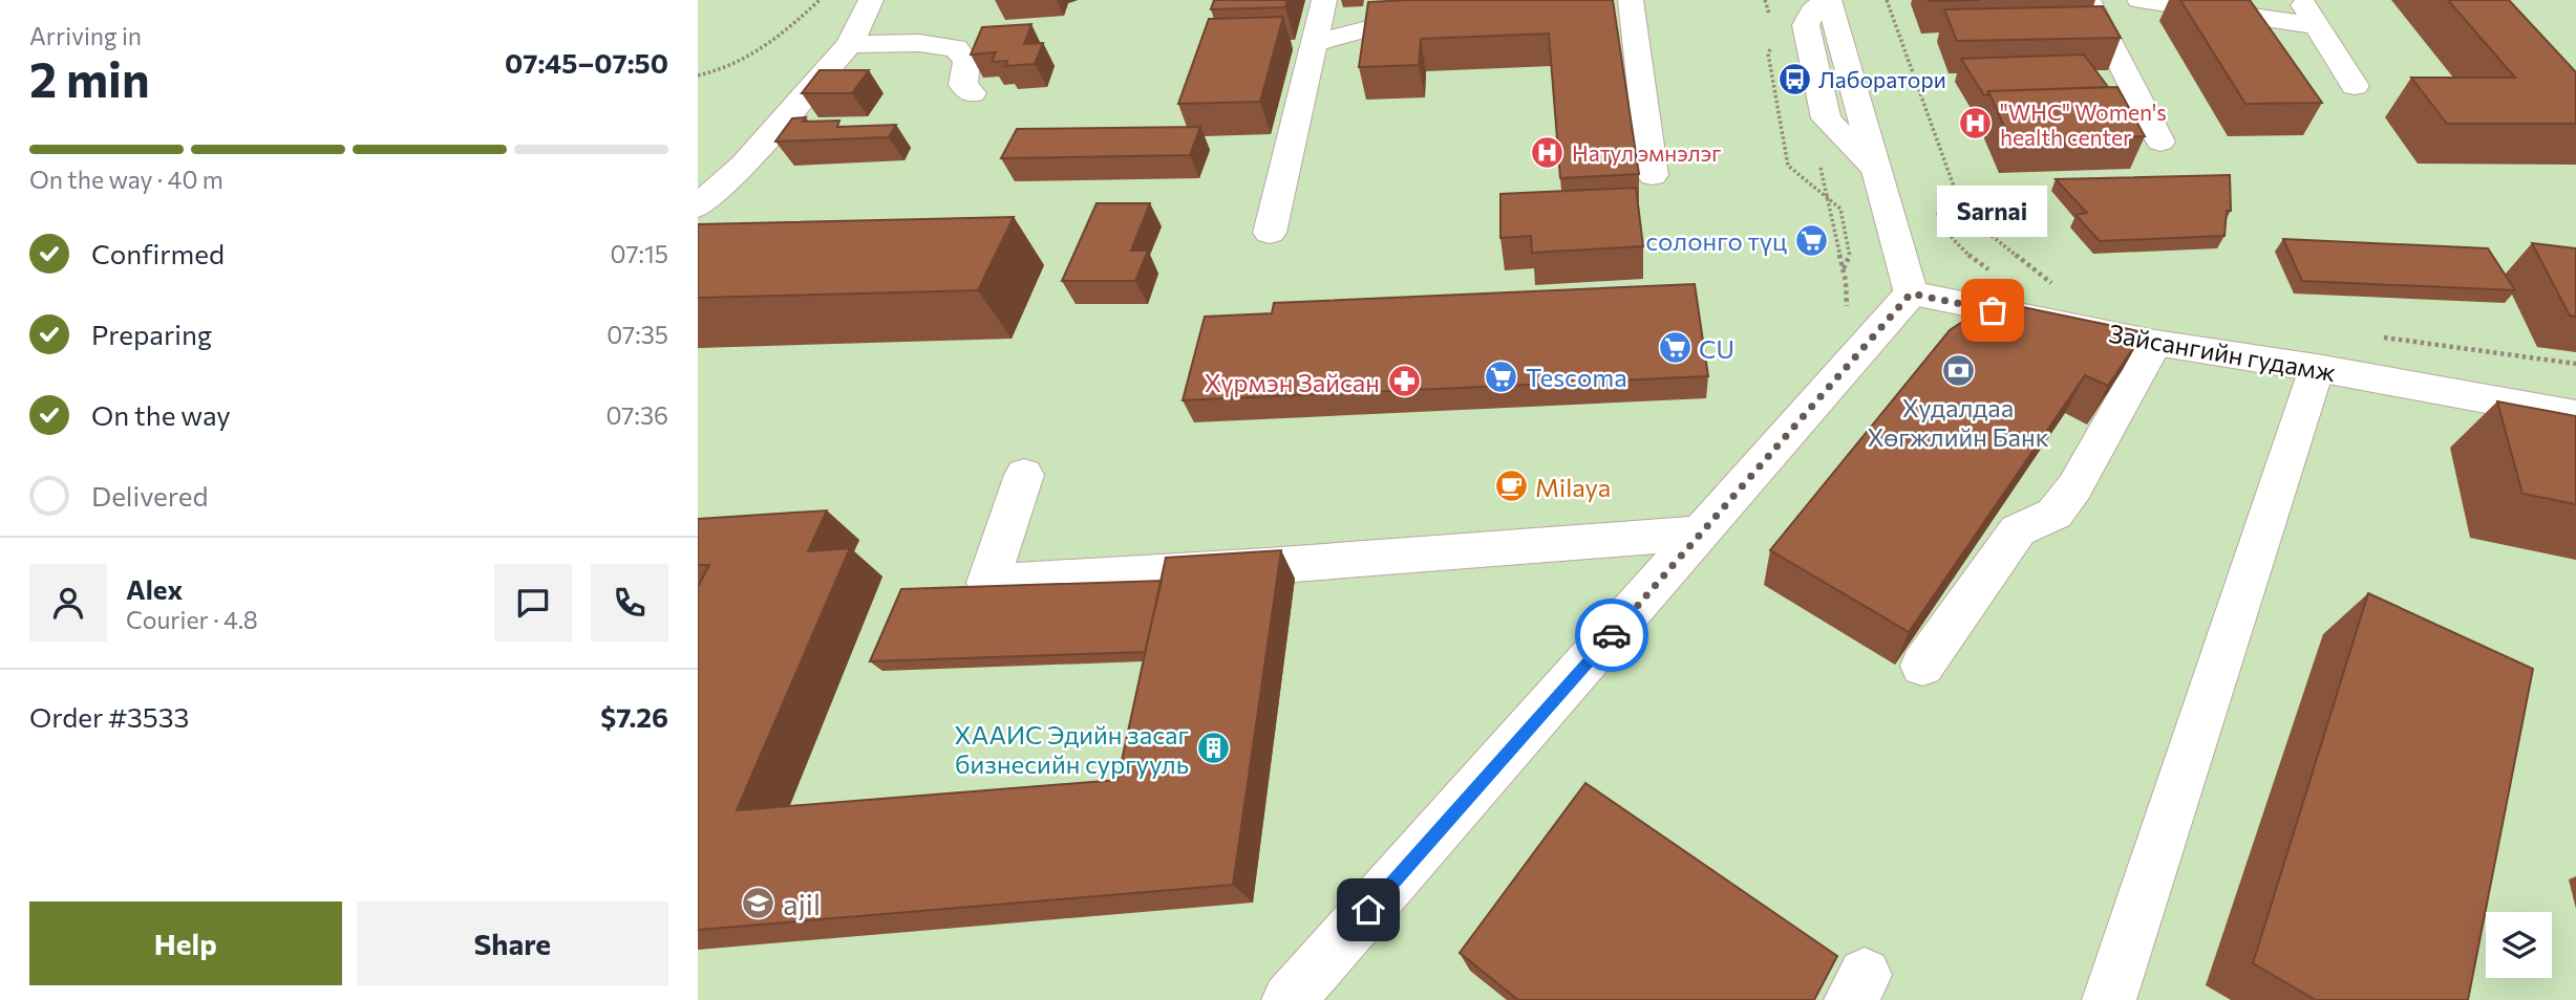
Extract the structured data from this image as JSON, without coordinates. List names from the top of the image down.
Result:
{
  "streets": {
    "street": ["Зайсангийн гудамж"]
  },
  "places": {
    "bus stop": ["Лаборатори"],
    "hospital": ["\"WHC\" Women's health center", "Натул эмнэлэг"],
    "supermarket": ["солонго түц", "CU", "Tescoma"],
    "other": ["Sarnai"],
    "bank": ["Худалдаа Хөгжлийн Банк"],
    "pharmacy": ["Хүрмэн Зайсан"],
    "cafe": ["Milaya"],
    "building": ["ХААИС Эдийн засаг бизнесийн сургууль"],
    "school or university": ["ajil"]
  },
  "page": {
    "heading": ["2 min", "Arriving in", "07:45–07:50"],
    "panel": [
      "Alex",
      "Courier · 4.8",
      "Order #3533",
      "$7.26"
    ],
    "bar": "On the way · 40 m",
    "bubble": "Sarnai",
    "list": [
      ["Confirmed", "07:15"],
      ["Preparing", "07:35"],
      ["On the way", "07:36"],
      "Delivered"
    ],
    "buttons": ["Help", "Share"]
  }
}
